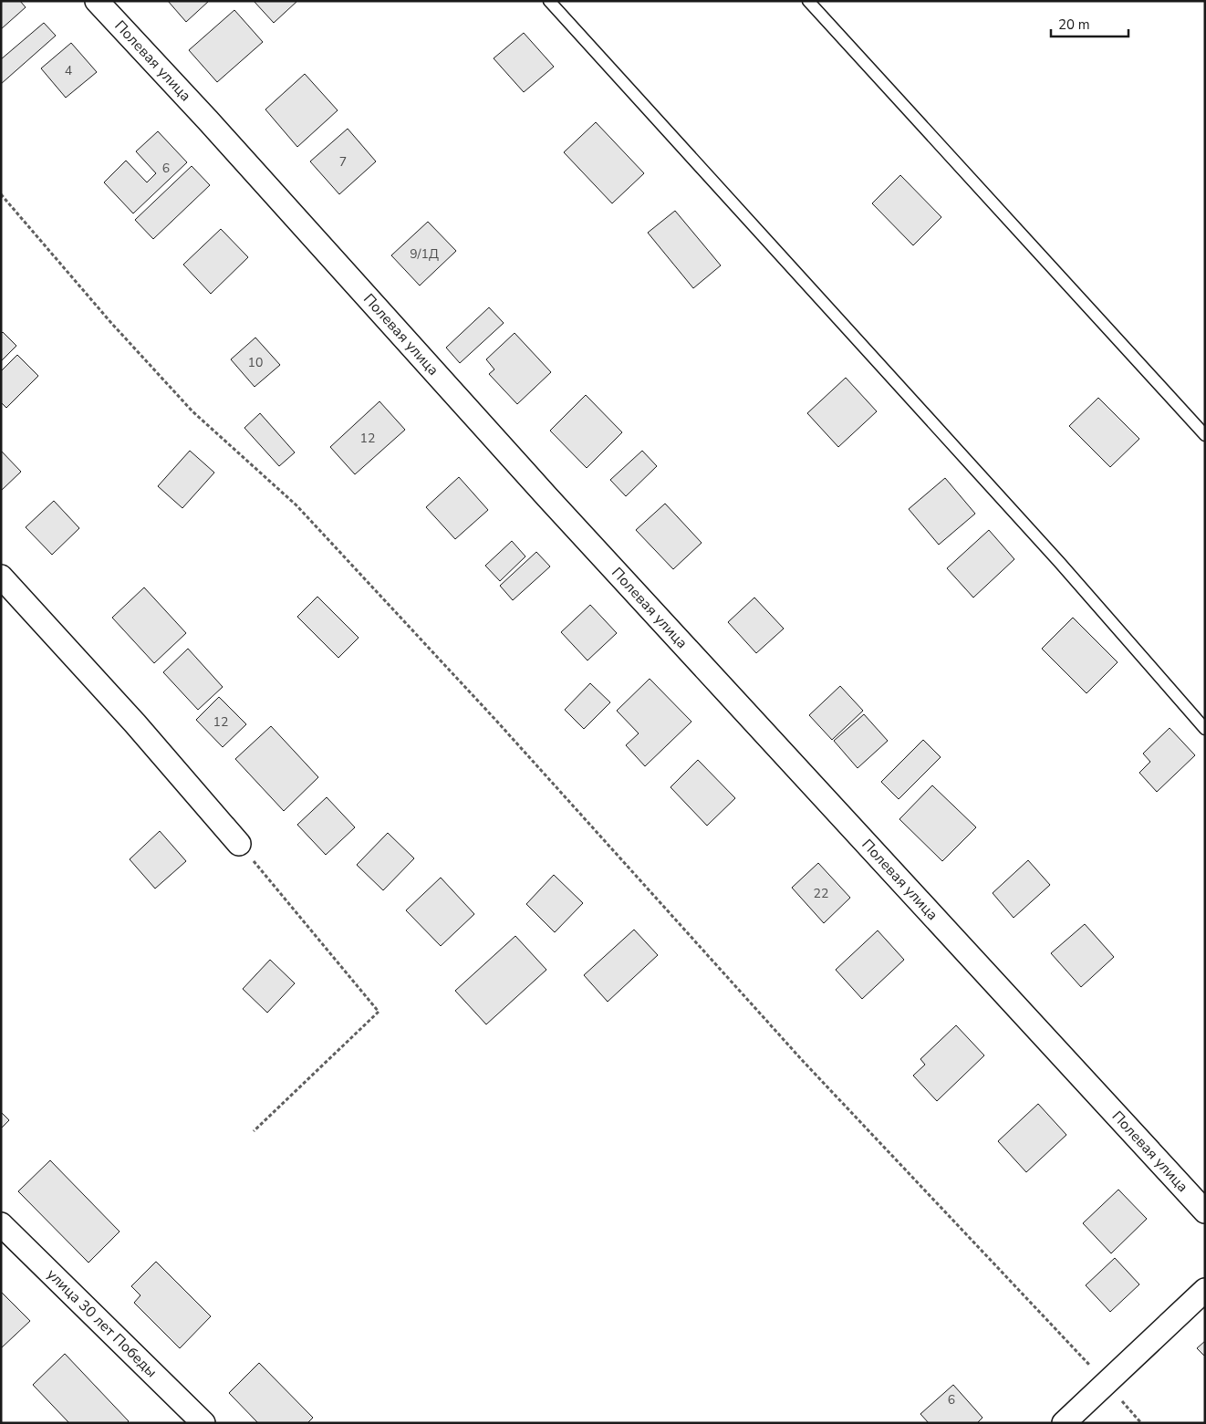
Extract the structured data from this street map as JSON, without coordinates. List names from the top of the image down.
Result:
{
  "streets": {
    "street": ["Полевая улица", "улица 30 лет Победы"]
  },
  "house_numbers": [
    "4",
    "7",
    "6",
    "9/1Д",
    "10",
    "12",
    "12",
    "22",
    "6"
  ],
  "scale_bar": "20 m"
}
